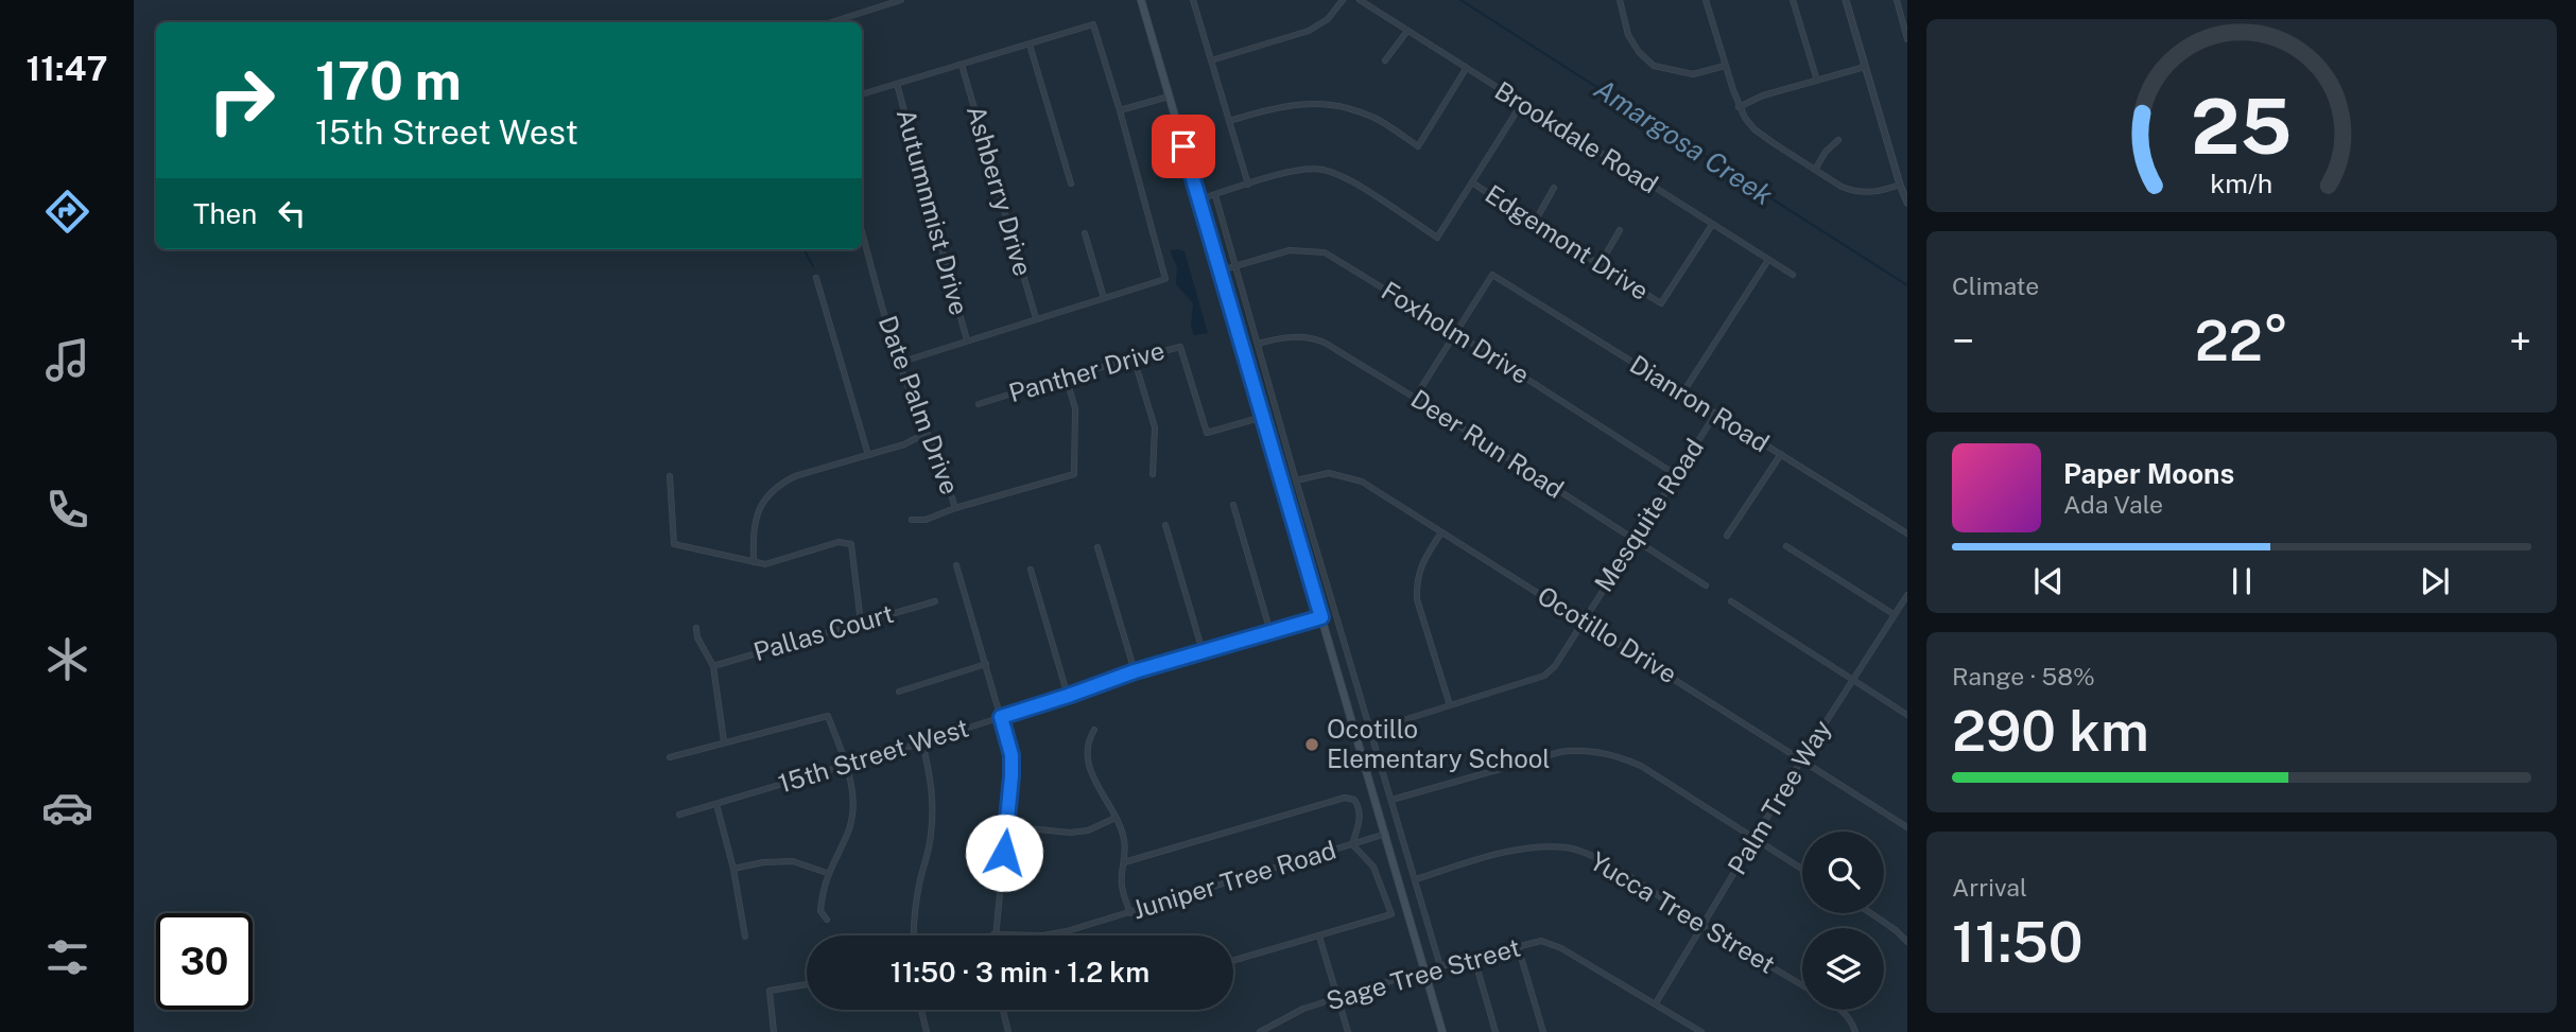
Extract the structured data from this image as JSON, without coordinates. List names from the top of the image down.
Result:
{
  "streets": {
    "street": [
      "Brookdale Road",
      "Ashberry Drive",
      "Autumnmist Drive",
      "Edgemont Drive",
      "Foxholm Drive",
      "Panther Drive",
      "Dianron Road",
      "Date Palm Drive",
      "Deer Run Road",
      "Mesquite Road",
      "Pallas Court",
      "Ocotillo Drive",
      "15th Street West",
      "Palm Tree Way",
      "Juniper Tree Road",
      "Yucca Tree Street",
      "Sage Tree Street"
    ]
  },
  "crossings": [
    ["Brookdale Road", "Edgemont Drive"],
    ["Foxholm Drive", "Dianron Road"],
    ["Foxholm Drive", "Mesquite Road"],
    ["Dianron Road", "Mesquite Road"],
    ["Deer Run Road", "Mesquite Road"],
    ["Mesquite Road", "Ocotillo Drive"],
    ["Ocotillo Drive", "Palm Tree Way"],
    ["Palm Tree Way", "Yucca Tree Street"],
    ["Palm Tree Way", "Sage Tree Street"]
  ],
  "water": ["Amargosa Creek"],
  "places": ["Ocotillo Elementary School"],
  "page": {
    "tabs": "11:47",
    "turn": ["170 m", "15th Street West"],
    "then": "Then",
    "tile": [
      "Climate",
      ["Range · 58%", "290 km"],
      ["Arrival", "11:50"]
    ],
    "heat": ["−", "22°", "+"],
    "song": ["Paper Moons", "Ada Vale"],
    "limit": "30",
    "trip": "11:50 · 3 min · 1.2 km",
    "gauge": ["25", "km/h"]
  }
}
